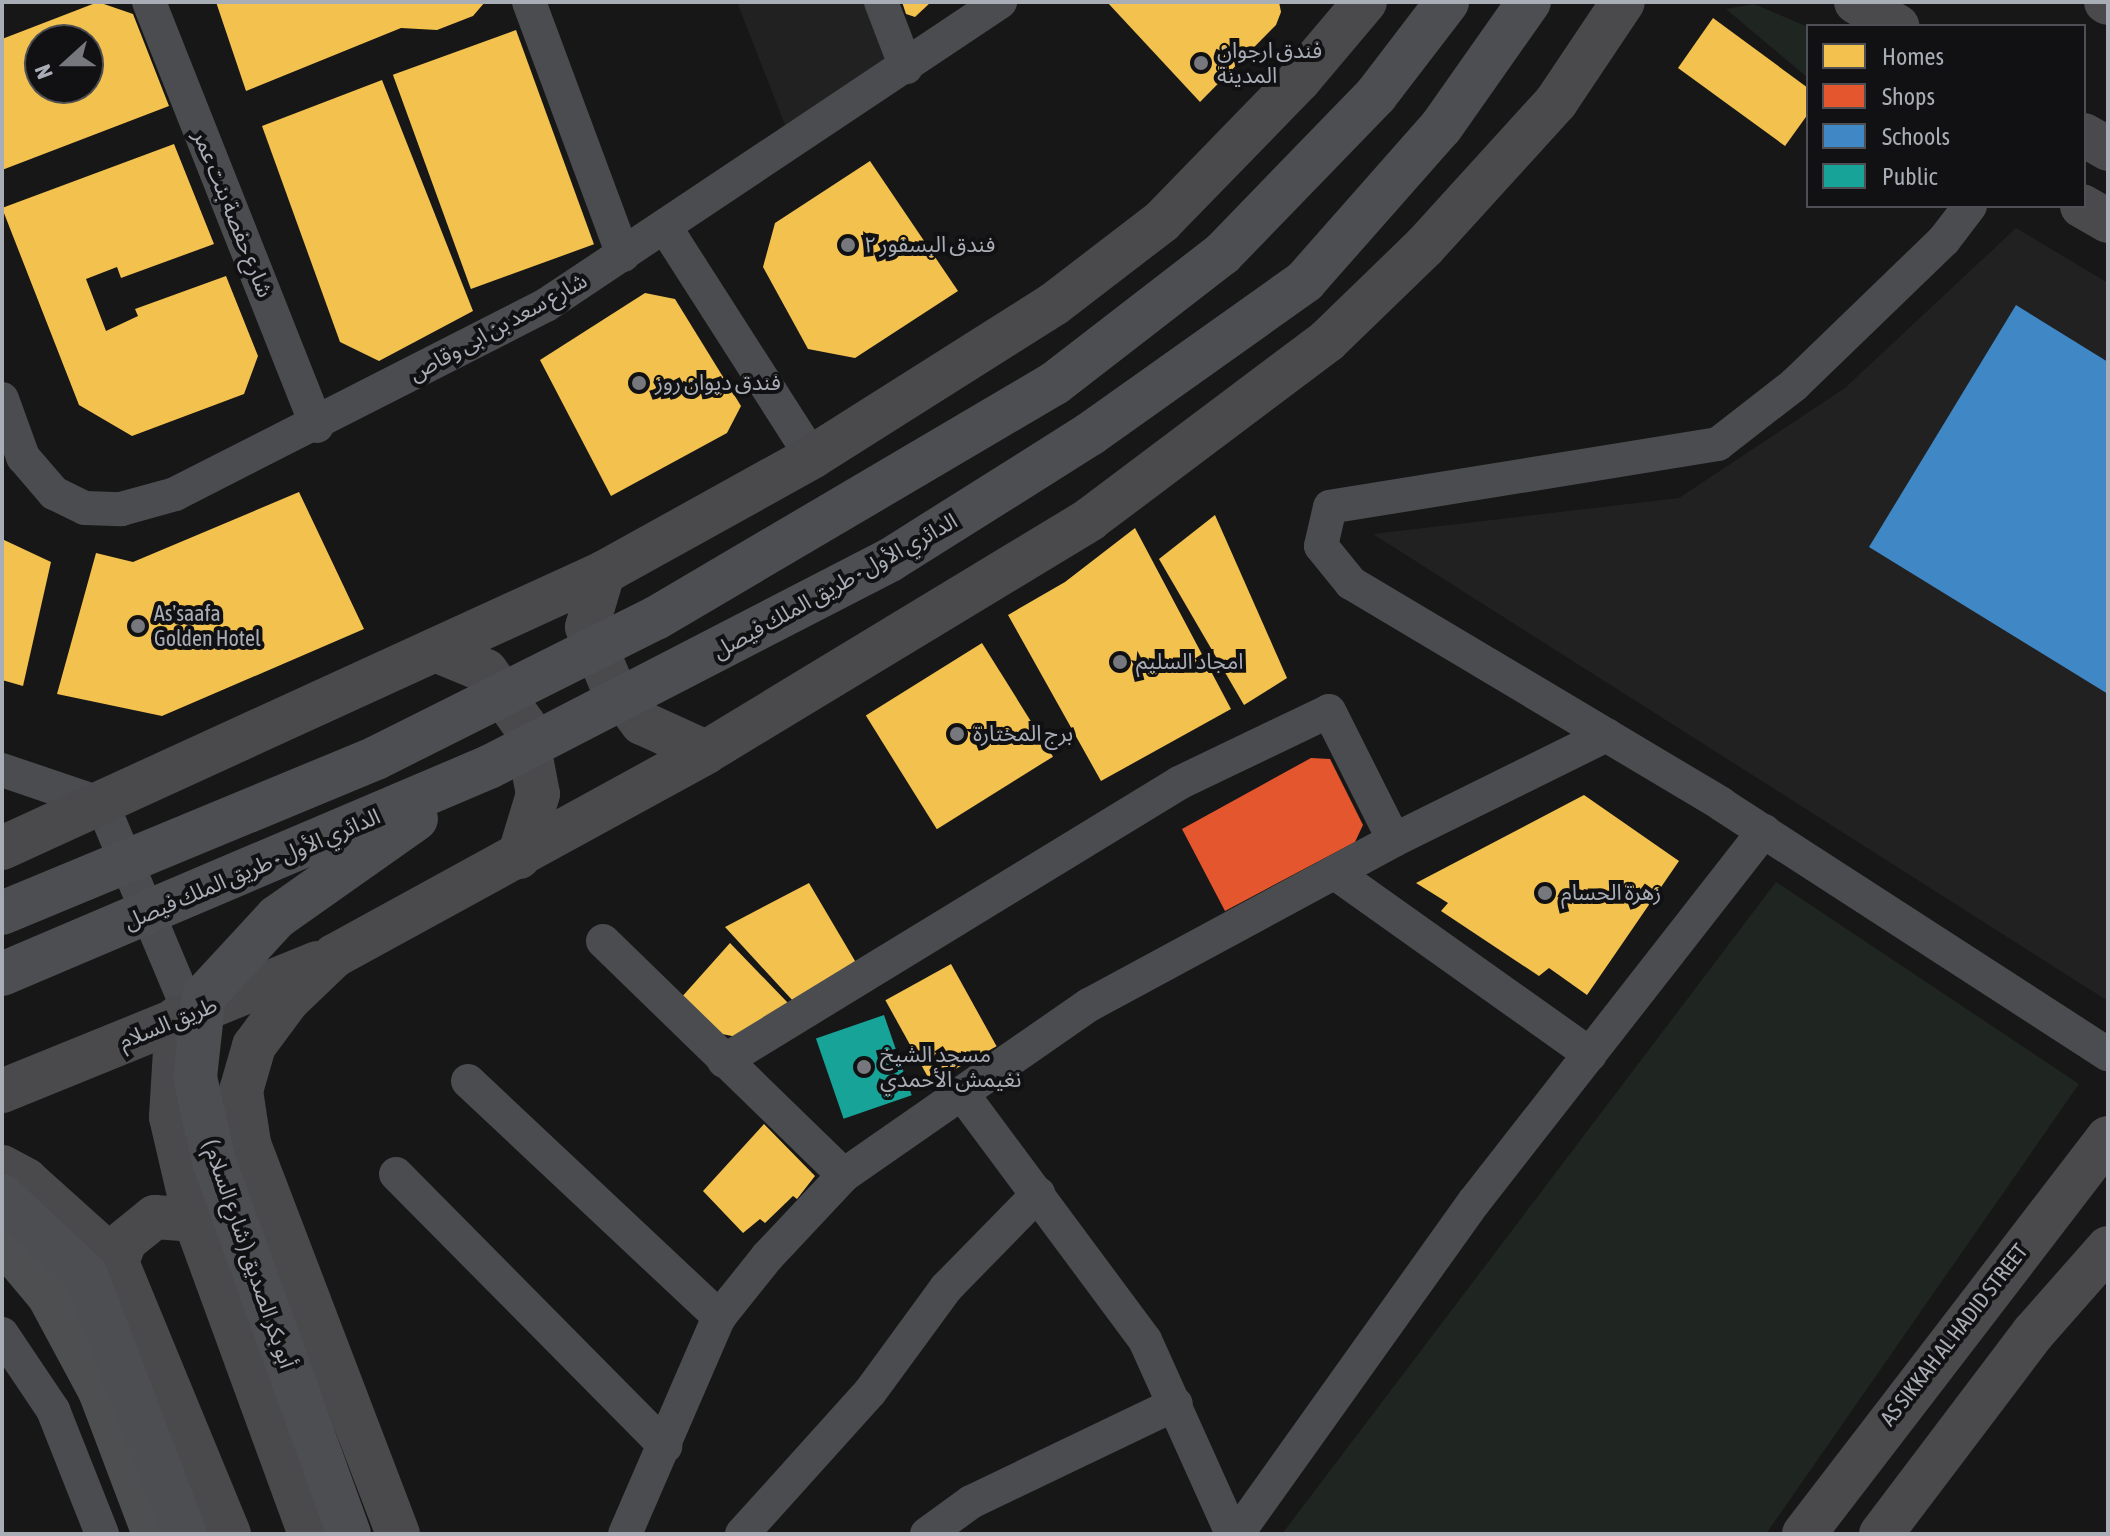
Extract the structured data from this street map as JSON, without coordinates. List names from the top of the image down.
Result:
{
  "streets": {
    "highway": ["الدائري الأول - طريق الملك فيصل", "( شارع السلام ) أبو بكر الصديق"],
    "street": [
      "شارع حفصة بنت عمر",
      "شارع سعد بن ابى وقاص",
      "طريق السلام",
      "AS SIKKAH AL HADID STREET"
    ]
  },
  "crossings": [
    ["شارع حفصة بنت عمر", "شارع سعد بن ابى وقاص"],
    ["الدائري الأول - طريق الملك فيصل", "( شارع السلام ) أبو بكر الصديق"]
  ],
  "places": [
    "فندق ارجوان المدينة",
    "فندق البسفور ٢",
    "فندق ديوان روز",
    "As'saafa Golden Hotel",
    "امجاد السلیم",
    "برج المختارة",
    "زهرة الحسام",
    "مسجد الشيخ نغيمش الأحمدي"
  ],
  "legend": [
    "Homes",
    "Shops",
    "Schools",
    "Public"
  ],
  "north": "left"
}
